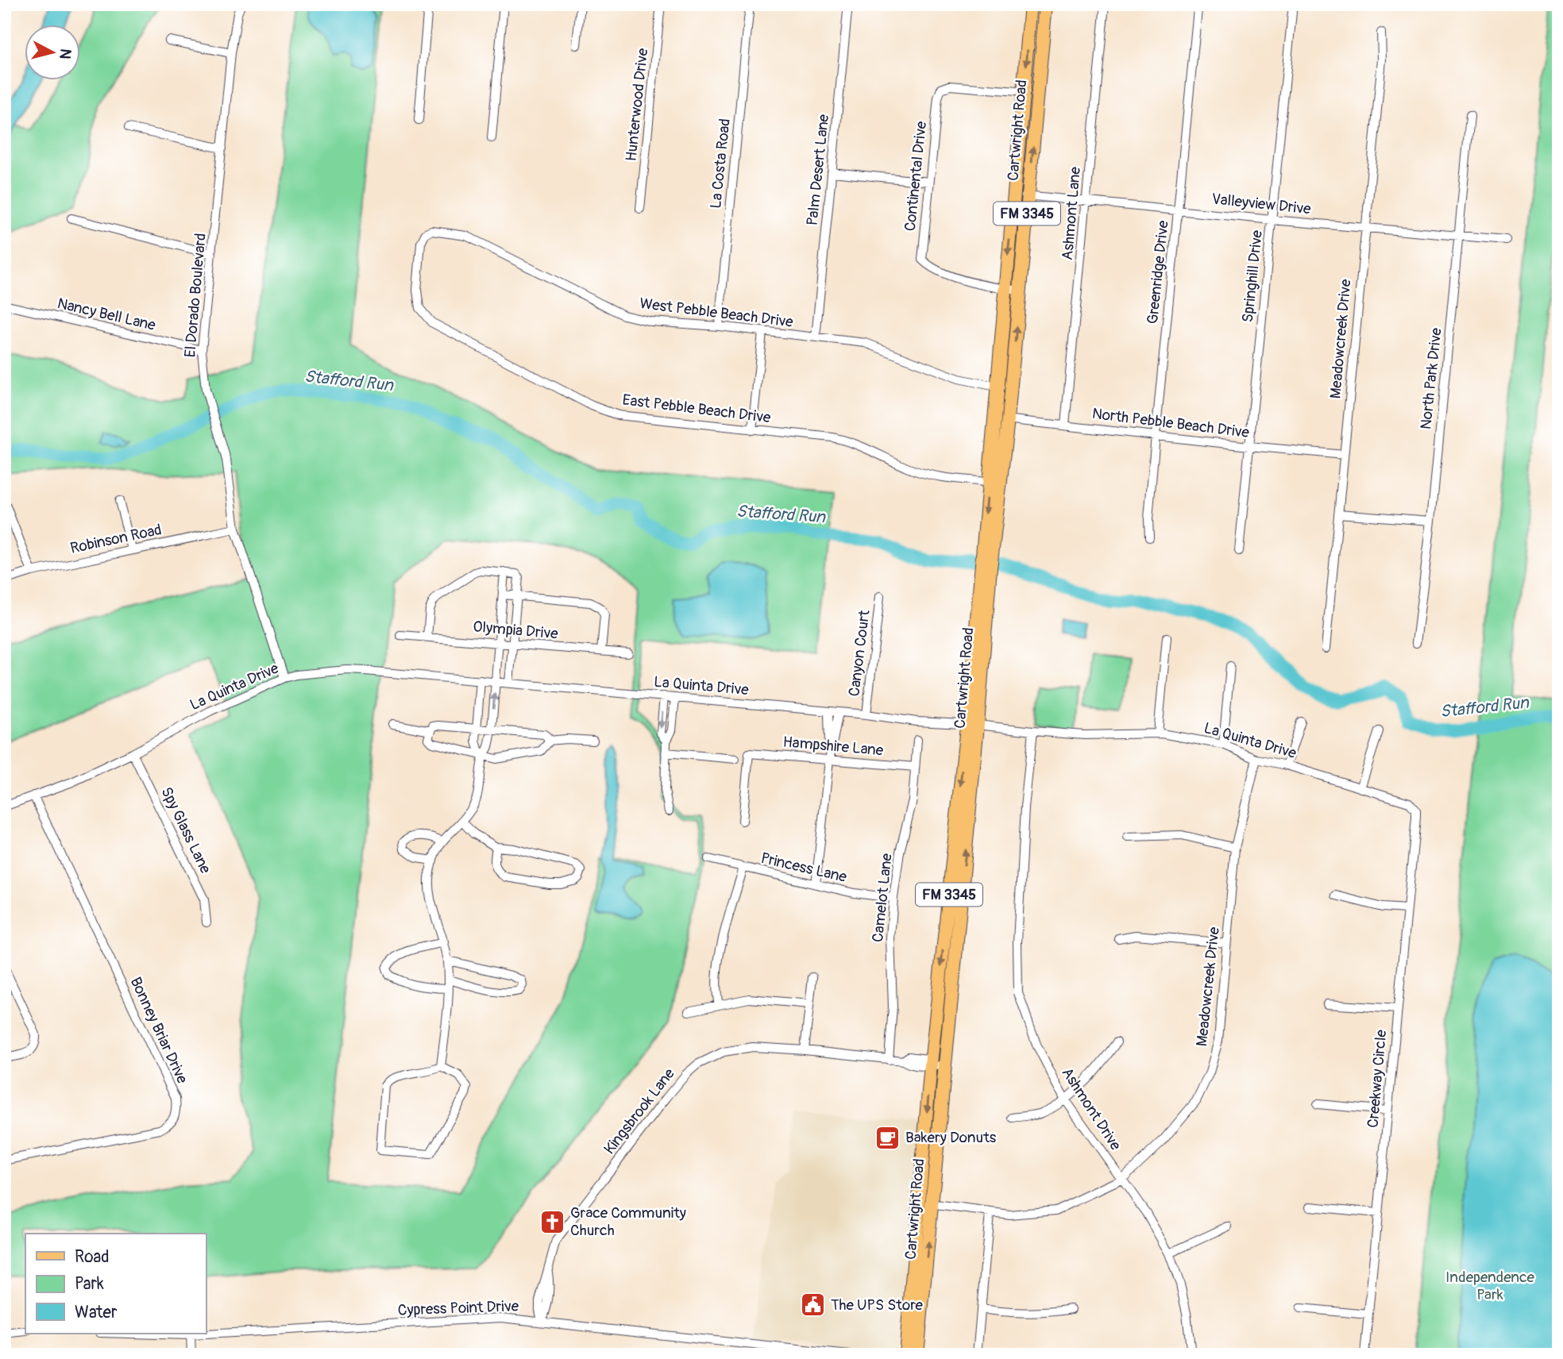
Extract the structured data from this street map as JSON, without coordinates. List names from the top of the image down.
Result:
{
  "streets": {
    "main road": ["Cartwright Road", "FM 3345"],
    "street": [
      "Hunterwood Drive",
      "La Costa Road",
      "Palm Desert Lane",
      "Continental Drive",
      "Valleyview Drive",
      "Ashmont Lane",
      "Greenridge Drive",
      "Springhill Drive",
      "El Dorado Boulevard",
      "West Pebble Beach Drive",
      "Nancy Bell Lane",
      "Meadowcreek Drive",
      "North Park Drive",
      "East Pebble Beach Drive",
      "North Pebble Beach Drive",
      "Robinson Road",
      "Olympia Drive",
      "Canyon Court",
      "La Quinta Drive",
      "Hampshire Lane",
      "Spy Glass Lane",
      "Princess Lane",
      "Camelot Lane",
      "Bonney Briar Drive",
      "Creekway Circle",
      "Ashmont Drive",
      "Kingsbrook Lane",
      "Cypress Point Drive"
    ]
  },
  "crossings": [
    ["Cartwright Road", "Continental Drive"],
    ["Cartwright Road", "Valleyview Drive"],
    ["Cartwright Road", "West Pebble Beach Drive"],
    ["Cartwright Road", "Meadowcreek Drive"],
    ["Cartwright Road", "East Pebble Beach Drive"],
    ["Cartwright Road", "North Pebble Beach Drive"],
    ["Cartwright Road", "La Quinta Drive"],
    ["Cartwright Road", "Kingsbrook Lane"],
    ["La Costa Road", "West Pebble Beach Drive"],
    ["Palm Desert Lane", "West Pebble Beach Drive"],
    ["Valleyview Drive", "Ashmont Lane"],
    ["Valleyview Drive", "Greenridge Drive"],
    ["Valleyview Drive", "Springhill Drive"],
    ["Valleyview Drive", "Meadowcreek Drive"],
    ["Valleyview Drive", "North Park Drive"],
    ["Ashmont Lane", "North Pebble Beach Drive"],
    ["Greenridge Drive", "North Pebble Beach Drive"],
    ["Springhill Drive", "North Pebble Beach Drive"],
    ["El Dorado Boulevard", "Nancy Bell Lane"],
    ["El Dorado Boulevard", "Robinson Road"],
    ["El Dorado Boulevard", "La Quinta Drive"],
    ["West Pebble Beach Drive", "East Pebble Beach Drive"],
    ["Meadowcreek Drive", "North Pebble Beach Drive"],
    ["Meadowcreek Drive", "La Quinta Drive"],
    ["Meadowcreek Drive", "Ashmont Drive"],
    ["Canyon Court", "La Quinta Drive"],
    ["La Quinta Drive", "Spy Glass Lane"],
    ["La Quinta Drive", "Bonney Briar Drive"],
    ["La Quinta Drive", "Creekway Circle"],
    ["La Quinta Drive", "Ashmont Drive"],
    ["Hampshire Lane", "Camelot Lane"],
    ["Princess Lane", "Camelot Lane"],
    ["Camelot Lane", "Kingsbrook Lane"],
    ["Kingsbrook Lane", "Cypress Point Drive"]
  ],
  "water": ["Stafford Run"],
  "parks": ["Independence Park"],
  "places": {
    "cafe": ["Bakery Donuts"],
    "church": ["Grace Community Church"],
    "public building": ["The UPS Store"]
  },
  "legend": ["Road", "Park", "Water"],
  "north": "right"
}
